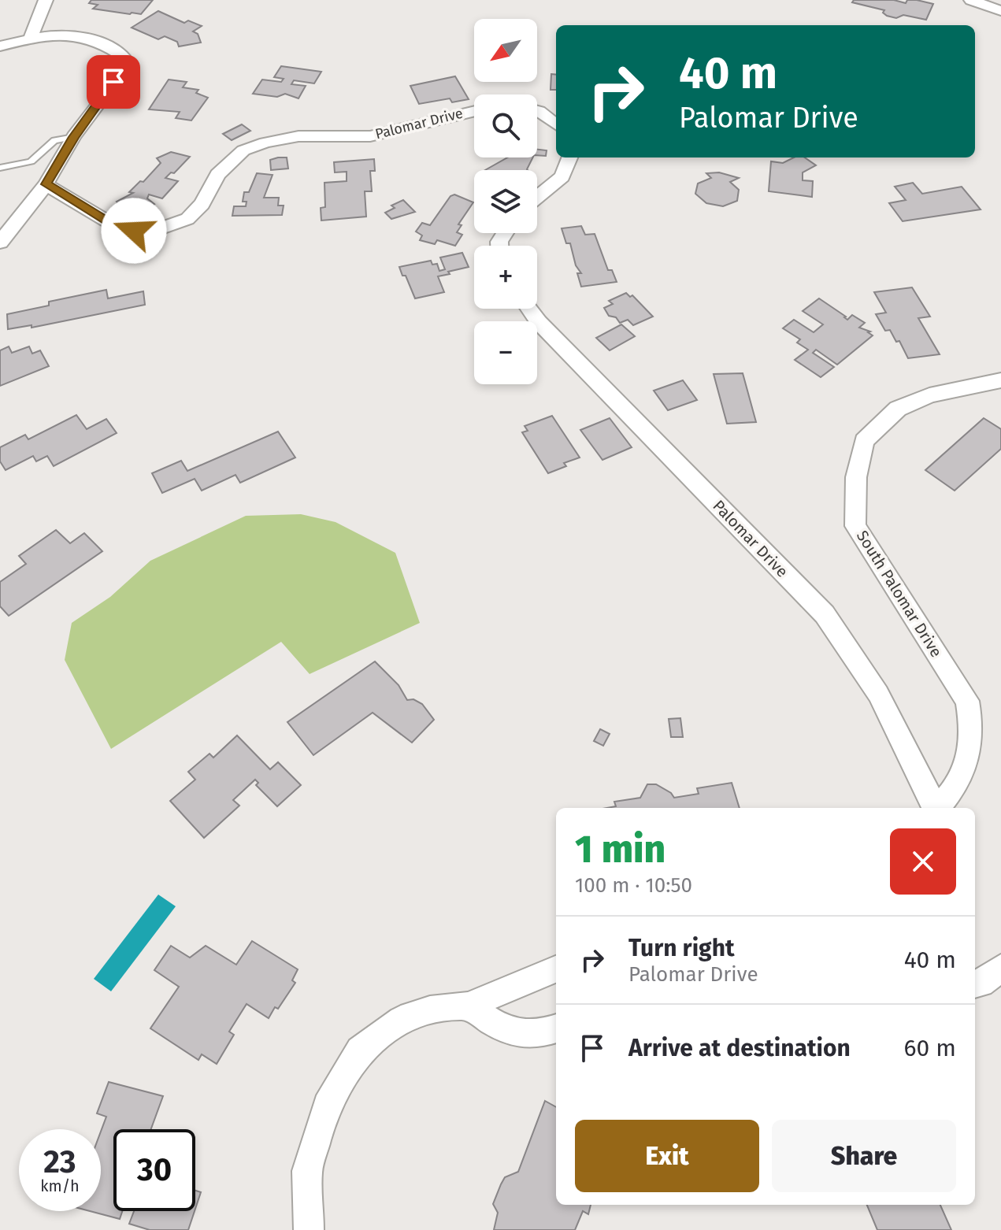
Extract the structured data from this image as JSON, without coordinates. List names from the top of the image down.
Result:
{
  "streets": {
    "street": ["Palomar Drive", "South Palomar Drive"]
  },
  "north": "bottom left",
  "page": {
    "map_buttons": ["+", "−"],
    "turn": ["40 m", "Palomar Drive"],
    "heading": ["1 min", "100 m · 10:50"],
    "list": [
      {
        "name": "Turn right",
        "note": "Palomar Drive",
        "value": "40 m"
      },
      {
        "name": "Arrive at destination",
        "value": "60 m"
      }
    ],
    "buttons": ["Exit", "Share"],
    "speed": "23 km/h",
    "limit": "30"
  }
}
